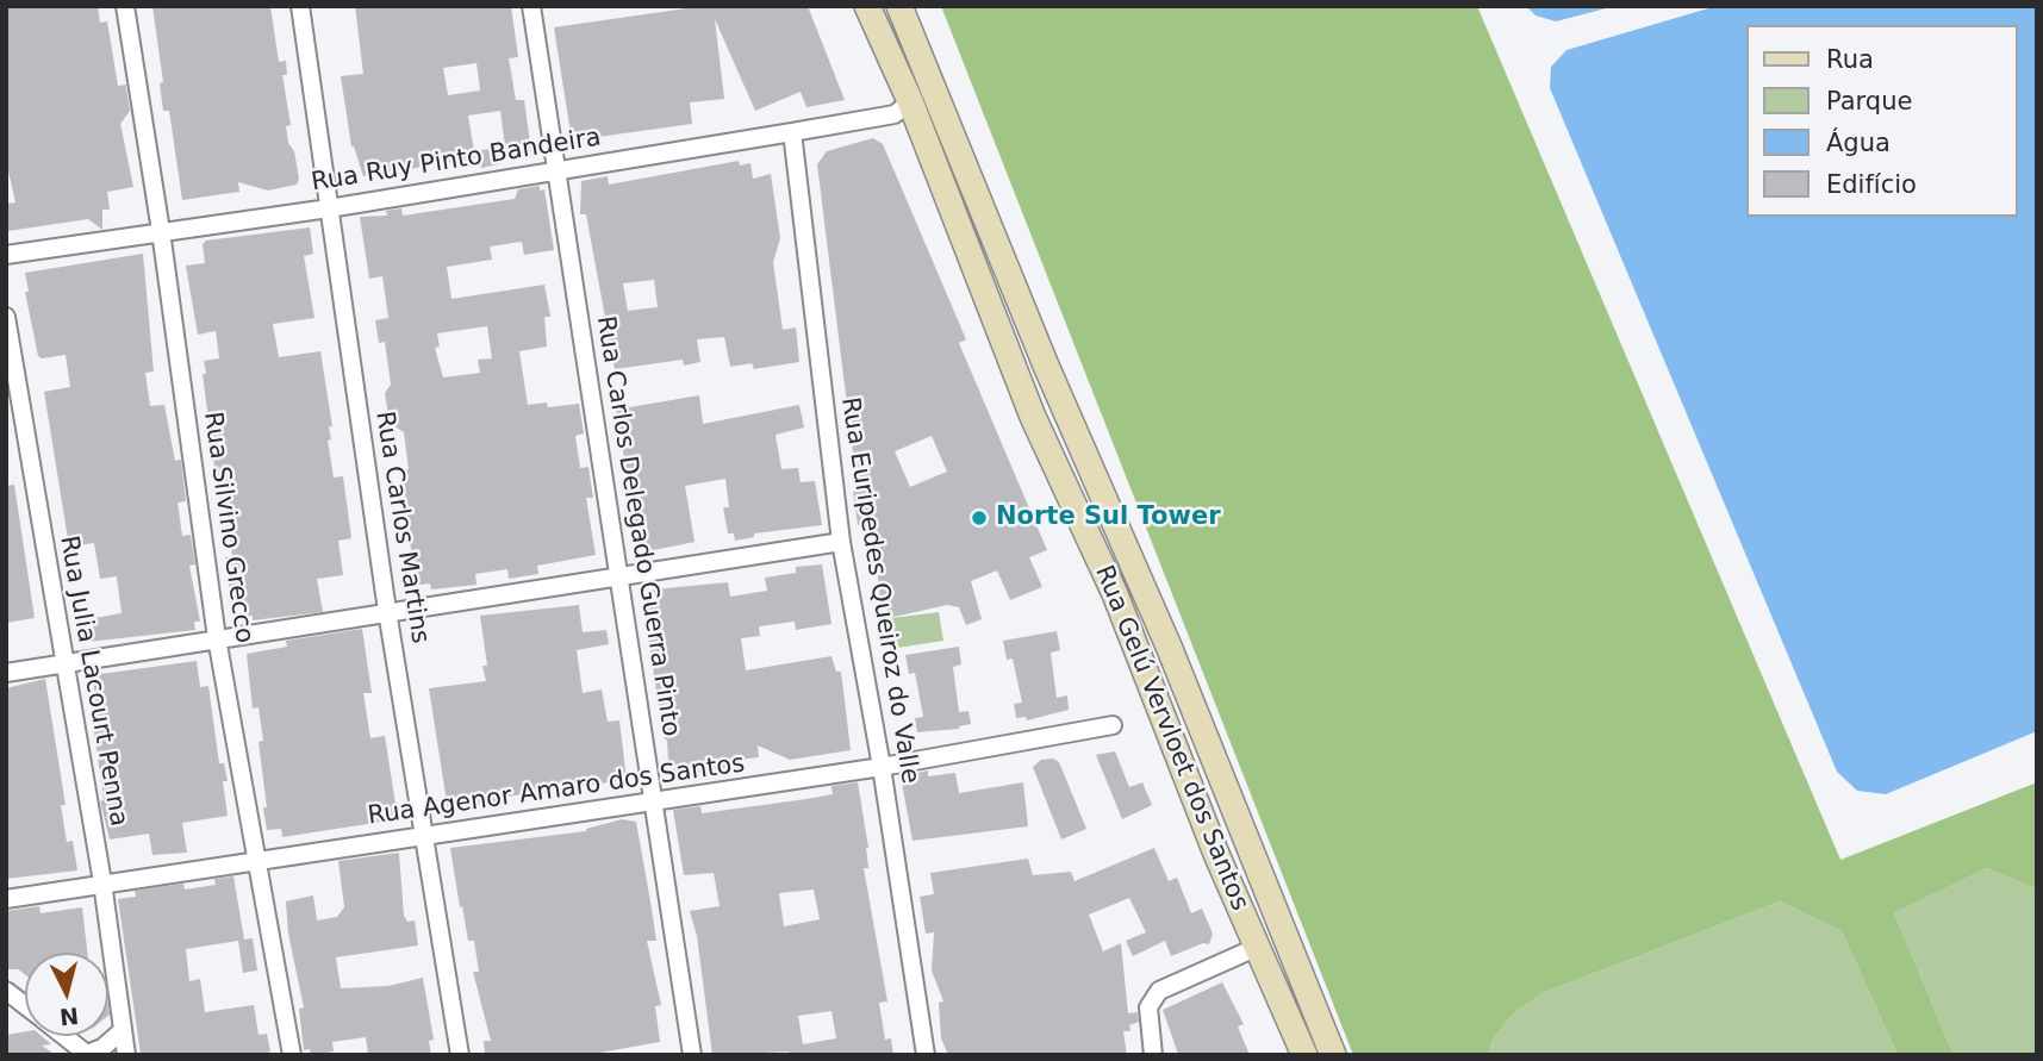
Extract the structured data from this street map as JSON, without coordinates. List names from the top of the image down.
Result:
{
  "streets": {
    "main road": ["Rua Gelú Vervloet dos Santos"],
    "street": [
      "Rua Ruy Pinto Bandeira",
      "Rua Carlos Delegado Guerra Pinto",
      "Rua Silvino Grecco",
      "Rua Carlos Martins",
      "Rua Euripedes Queiroz do Valle",
      "Rua Julia Lacourt Penna",
      "Rua Agenor Amaro dos Santos"
    ]
  },
  "crossings": [
    ["Rua Ruy Pinto Bandeira", "Rua Carlos Delegado Guerra Pinto"],
    ["Rua Ruy Pinto Bandeira", "Rua Silvino Grecco"],
    ["Rua Ruy Pinto Bandeira", "Rua Carlos Martins"],
    ["Rua Ruy Pinto Bandeira", "Rua Euripedes Queiroz do Valle"],
    ["Rua Ruy Pinto Bandeira", "Rua Gelú Vervloet dos Santos"],
    ["Rua Carlos Delegado Guerra Pinto", "Rua Agenor Amaro dos Santos"],
    ["Rua Silvino Grecco", "Rua Agenor Amaro dos Santos"],
    ["Rua Carlos Martins", "Rua Agenor Amaro dos Santos"],
    ["Rua Euripedes Queiroz do Valle", "Rua Agenor Amaro dos Santos"],
    ["Rua Julia Lacourt Penna", "Rua Agenor Amaro dos Santos"]
  ],
  "places": ["Norte Sul Tower"],
  "legend": [
    "Rua",
    "Parque",
    "Água",
    "Edifício"
  ],
  "north": "bottom"
}
